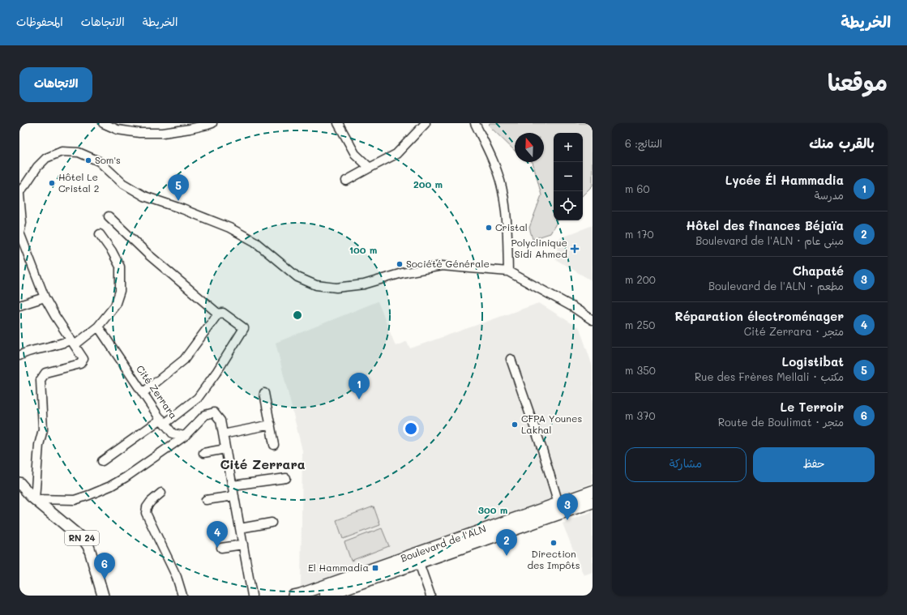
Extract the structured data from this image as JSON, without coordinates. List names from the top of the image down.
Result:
{
  "streets": {
    "main road": ["RN 24", "Boulevard de l'ALN"],
    "street": ["Cité Zerrara"]
  },
  "districts": ["Cité Zerrara"],
  "places": {
    "other": [
      "Som's",
      "Hôtel Le Cristal 2",
      "Cristal",
      "Société Générale",
      "CFPA Younes Lakhal",
      "Direction des Impôts"
    ],
    "health": ["Polyclinique Sidi Ahmed"],
    "transit": ["El Hammadia"]
  },
  "north": "top",
  "page": {
    "header": "الخريطة",
    "nav": ["الخريطة", "الاتجاهات", "المحفوظات"],
    "title": "موقعنا",
    "buttons": [
      "الاتجاهات",
      ["حفظ", "مشاركة"]
    ],
    "heading": ["بالقرب منك", "النتائج: 6"],
    "map_buttons": ["+", "−"],
    "list": [
      {
        "mark": "1",
        "name": "Lycée Él Hammadia",
        "note": "مدرسة",
        "value": "60 m"
      },
      {
        "mark": "2",
        "name": "Hôtel des finances Béjaïa",
        "note": "مبنى عام · Boulevard de l'ALN",
        "value": "170 m"
      },
      {
        "mark": "3",
        "name": "Chapaté",
        "note": "مطعم · Boulevard de l'ALN",
        "value": "200 m"
      },
      {
        "mark": "4",
        "name": "Réparation électroménager",
        "note": "متجر · Cité Zerrara",
        "value": "250 m"
      },
      {
        "mark": "5",
        "name": "Logistibat",
        "note": "مكتب · Rue des Frères Mellali",
        "value": "350 m"
      },
      {
        "mark": "6",
        "name": "Le Terroir",
        "note": "متجر · Route de Boulimat",
        "value": "370 m"
      }
    ],
    "pins": [
      "5",
      "1",
      "3",
      "4",
      "2",
      "6"
    ]
  },
  "rings": ["200 m", "100 m", "300 m"]
}
